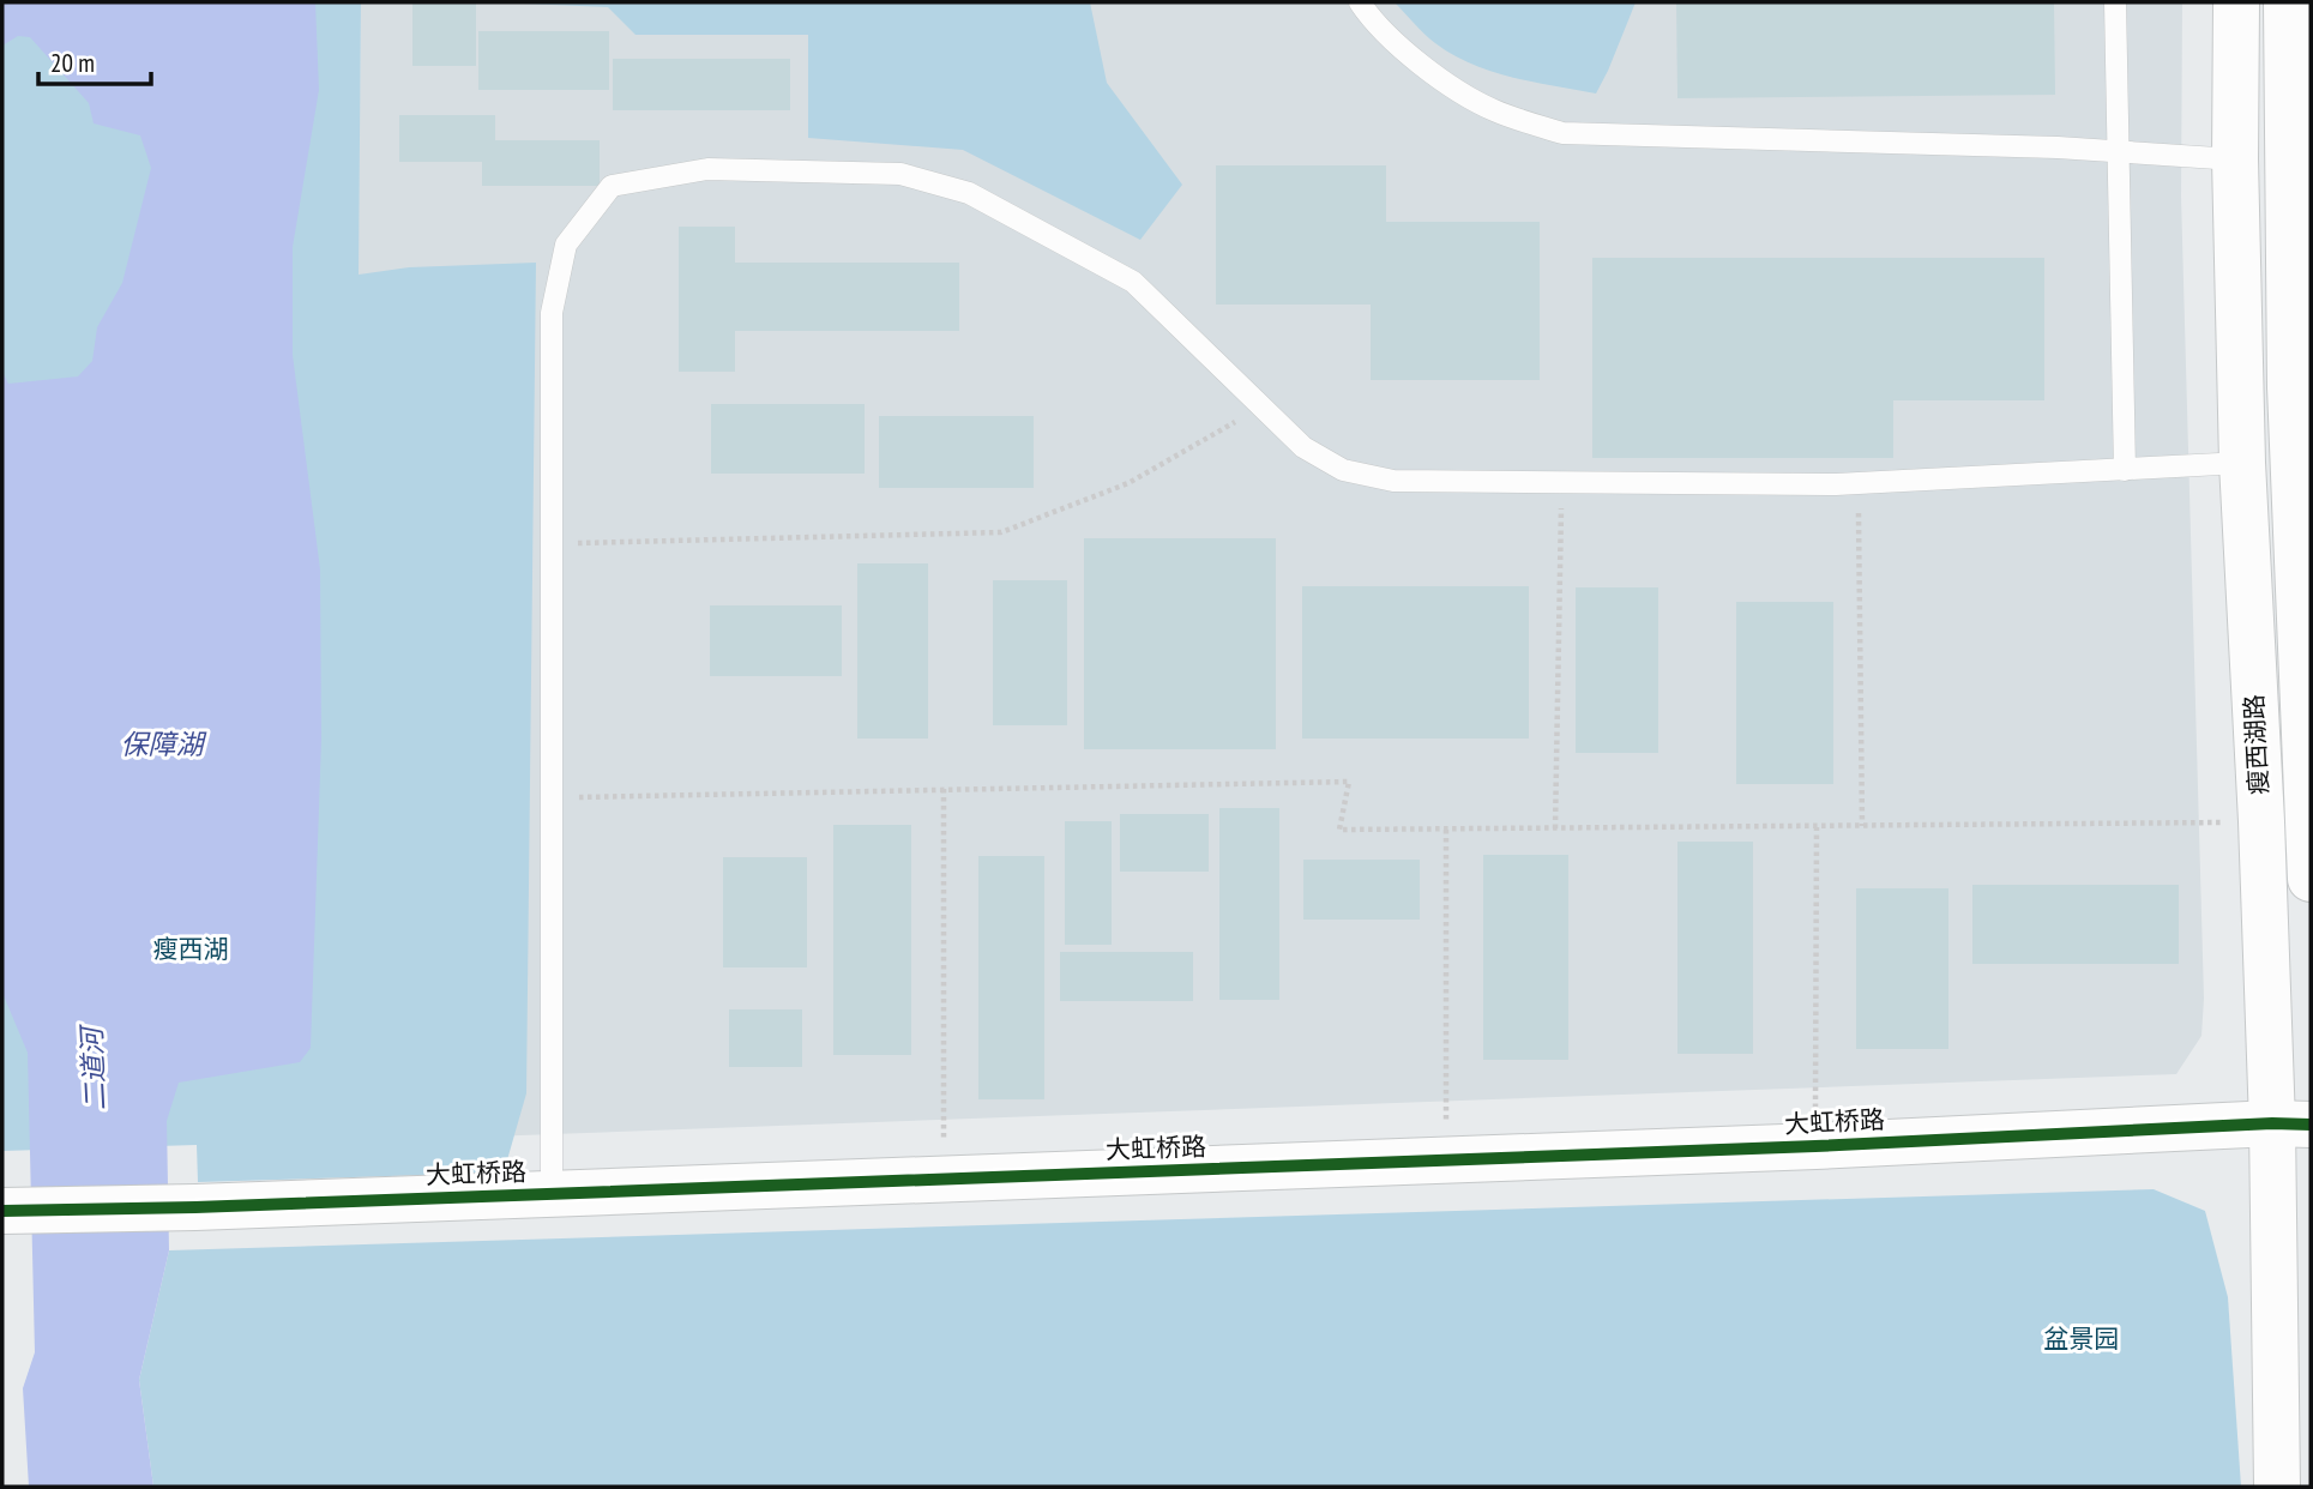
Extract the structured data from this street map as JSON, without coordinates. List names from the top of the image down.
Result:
{
  "streets": {
    "main road": ["瘦西湖路", "大虹桥路"]
  },
  "crossings": [
    ["瘦西湖路", "大虹桥路"]
  ],
  "water": ["保障湖", "二道河"],
  "parks": ["瘦西湖", "盆景园"],
  "scale_bar": "20 m"
}
